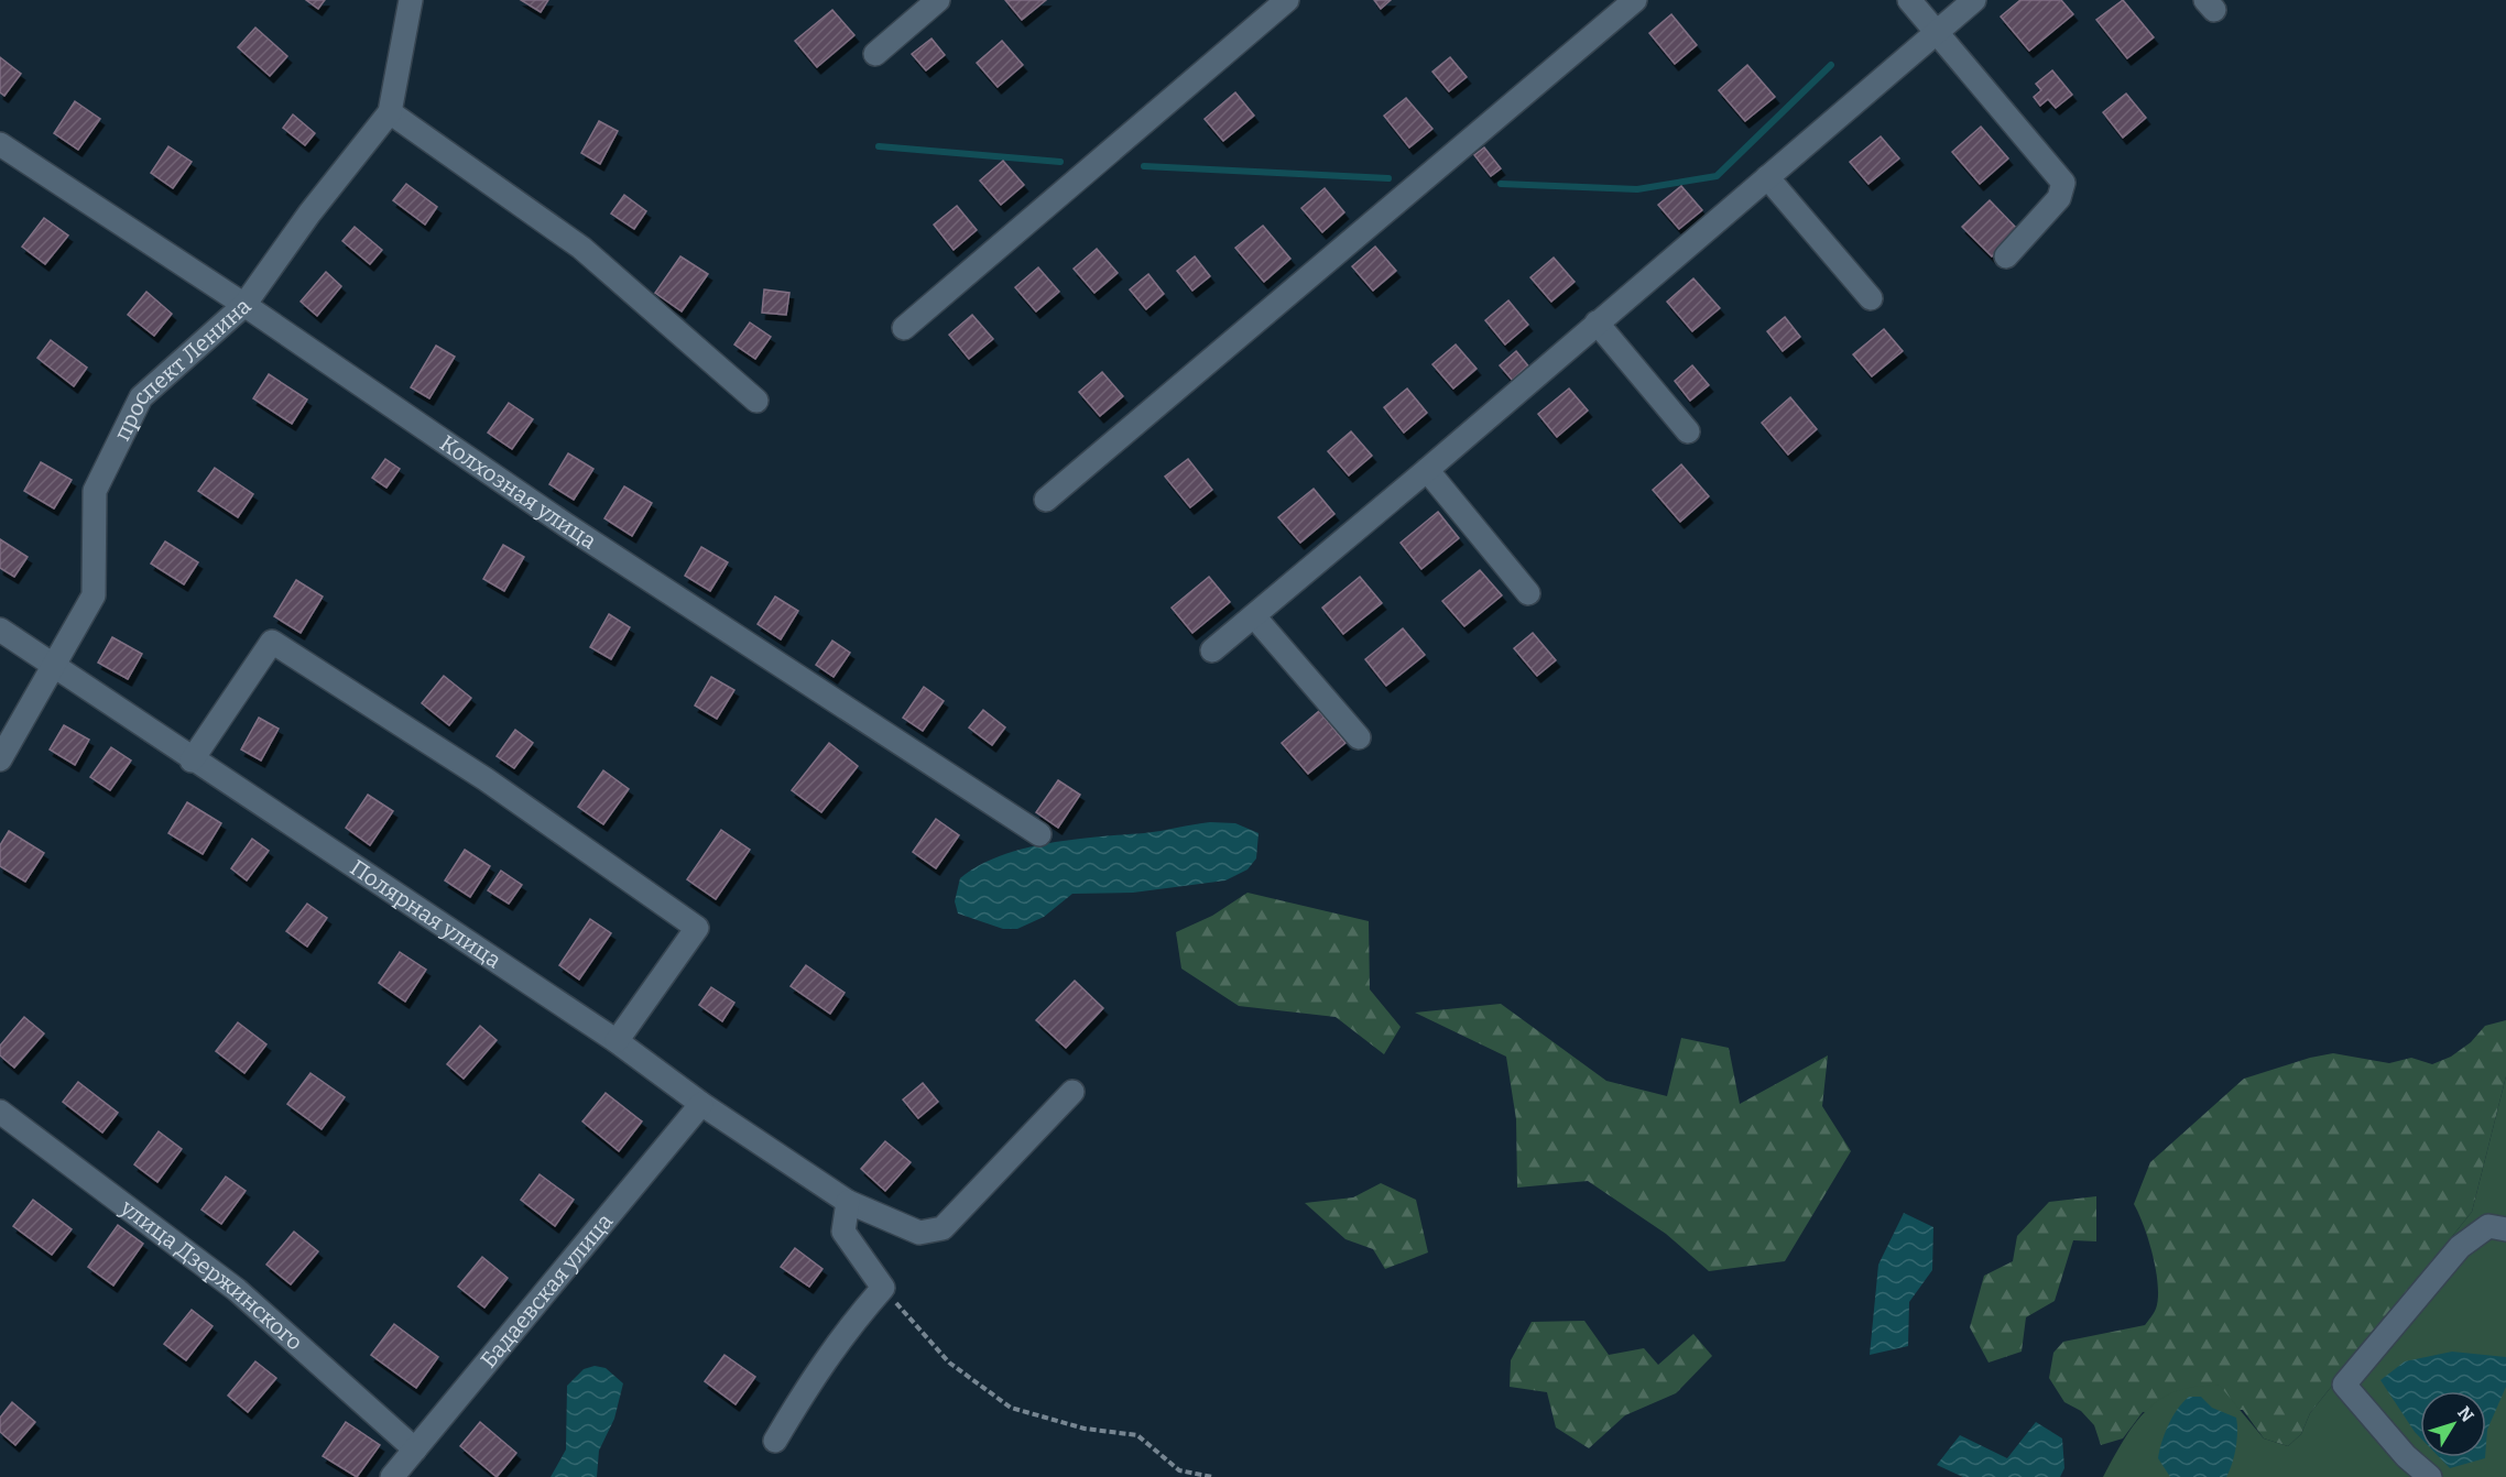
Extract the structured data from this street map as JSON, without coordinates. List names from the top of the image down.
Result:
{
  "streets": {
    "street": [
      "проспект Ленина",
      "Колхозная улица",
      "Полярная улица",
      "улица Дзержинского",
      "Бадаевская улица"
    ]
  },
  "crossings": [
    ["проспект Ленина", "Колхозная улица"],
    ["проспект Ленина", "Полярная улица"],
    ["Полярная улица", "Бадаевская улица"],
    ["улица Дзержинского", "Бадаевская улица"]
  ],
  "north": "top right"
}
